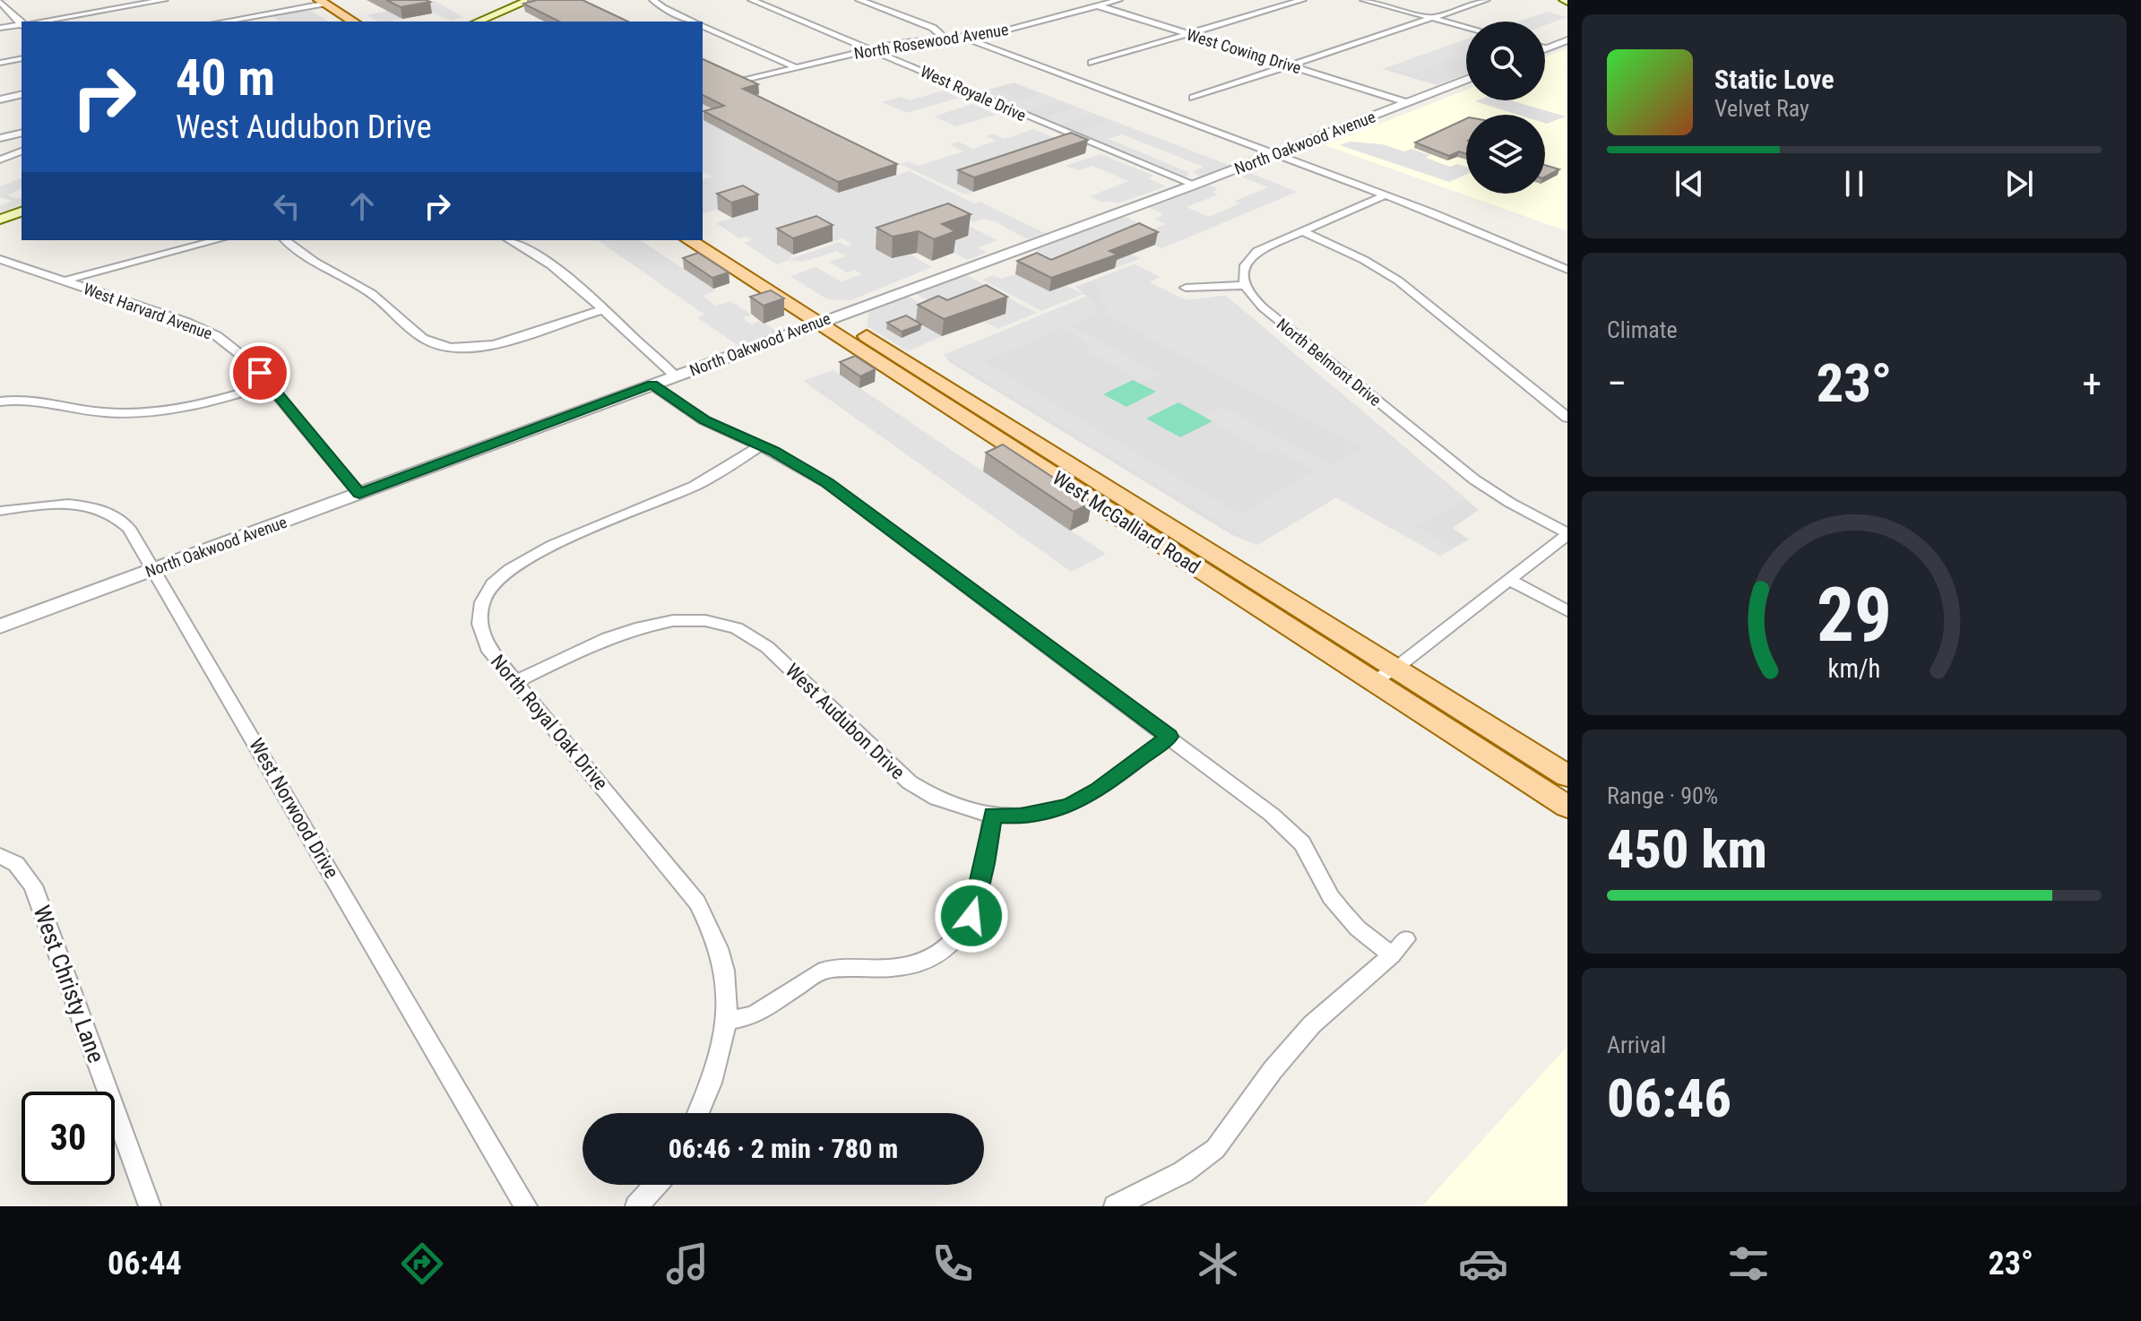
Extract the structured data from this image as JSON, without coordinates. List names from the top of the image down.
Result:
{
  "streets": {
    "main road": ["West McGalliard Road"],
    "street": [
      "North Rosewood Avenue",
      "West Cowing Drive",
      "West Royale Drive",
      "North Oakwood Avenue",
      "West Harvard Avenue",
      "North Belmont Drive",
      "West Audubon Drive",
      "North Royal Oak Drive",
      "West Norwood Drive",
      "West Christy Lane"
    ]
  },
  "crossings": [
    ["North Rosewood Avenue", "West Cowing Drive"],
    ["North Rosewood Avenue", "West Royale Drive"],
    ["West Cowing Drive", "North Oakwood Avenue"],
    ["West Royale Drive", "North Oakwood Avenue"],
    ["North Oakwood Avenue", "West Harvard Avenue"],
    ["North Oakwood Avenue", "West McGalliard Road"],
    ["North Oakwood Avenue", "West Norwood Drive"],
    ["West Audubon Drive", "North Royal Oak Drive"]
  ],
  "page": {
    "turn": ["40 m", "West Audubon Drive"],
    "song": ["Static Love", "Velvet Ray"],
    "tile": [
      "Climate",
      ["Range · 90%", "450 km"],
      ["Arrival", "06:46"]
    ],
    "heat": ["−", "23°", "+"],
    "limit": "30",
    "trip": "06:46 · 2 min · 780 m",
    "tabs": ["06:44", "23°"],
    "gauge": ["29", "km/h"]
  }
}
